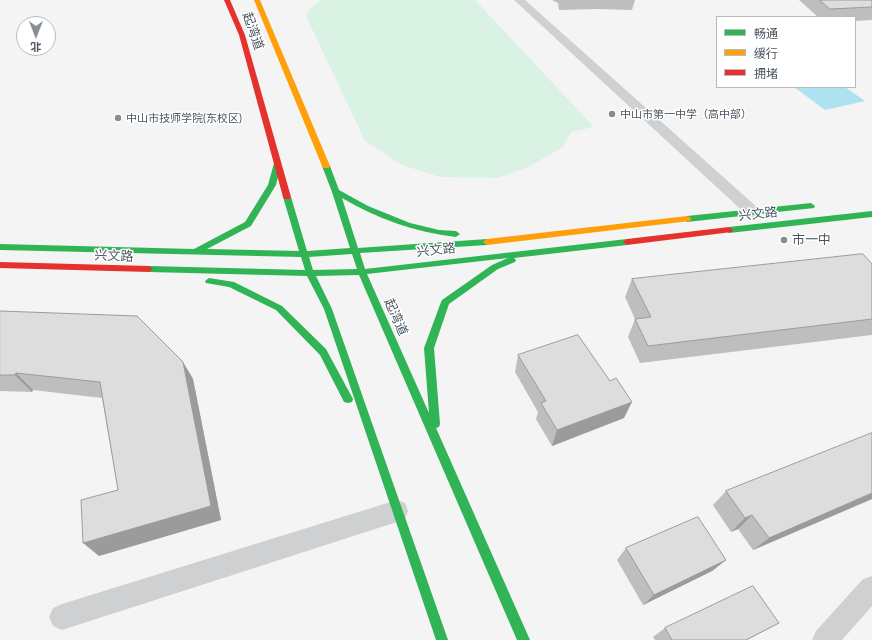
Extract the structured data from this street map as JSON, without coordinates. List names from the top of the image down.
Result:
{
  "streets": {
    "main road": ["起湾道", "兴文路"]
  },
  "crossings": [
    ["起湾道", "兴文路"]
  ],
  "places": ["中山市第一中学（高中部）", "中山市技师学院(东校区)", "市一中"],
  "legend": ["畅通", "缓行", "拥堵"],
  "north": "bottom"
}
